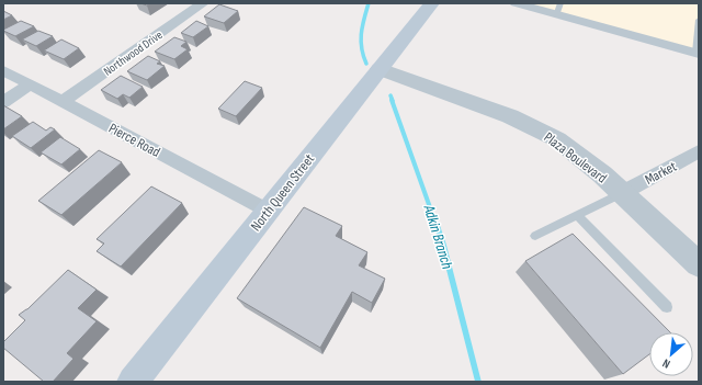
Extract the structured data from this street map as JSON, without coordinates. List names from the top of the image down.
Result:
{
  "streets": {
    "main road": ["North Queen Street"],
    "street": [
      "Northwood Drive",
      "Pierce Road",
      "Plaza Boulevard",
      "Market"
    ]
  },
  "crossings": [
    ["Northwood Drive", "Pierce Road"],
    ["Pierce Road", "North Queen Street"],
    ["Plaza Boulevard", "Market"],
    ["Plaza Boulevard", "North Queen Street"]
  ],
  "water": ["Adkin Branch"],
  "north": "bottom left"
}
